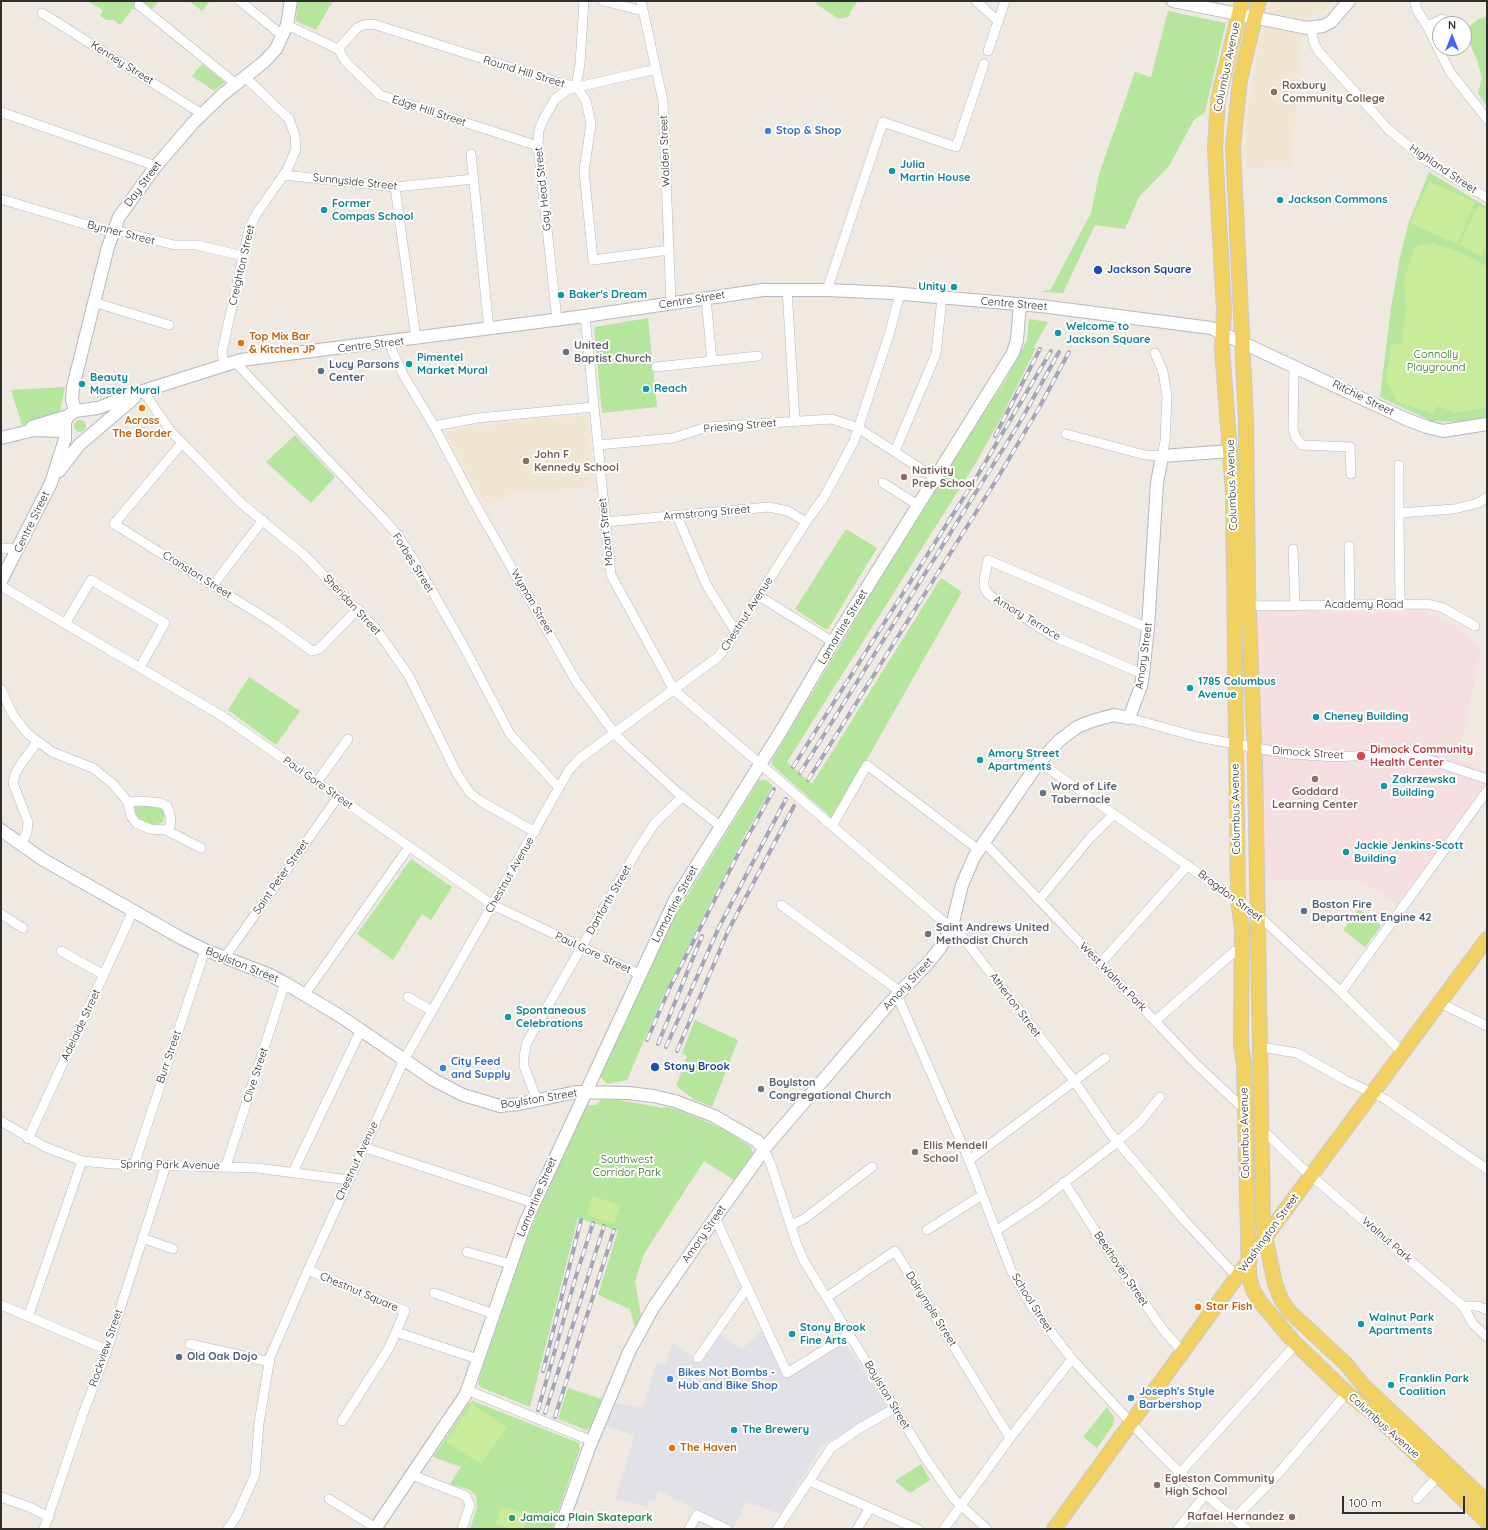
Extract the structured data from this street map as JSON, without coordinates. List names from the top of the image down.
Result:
{
  "streets": {
    "main road": ["Columbus Avenue", "Washington Street"],
    "street": [
      "Kenney Street",
      "Round Hill Street",
      "Edge Hill Street",
      "Walden Street",
      "Highland Street",
      "Sunnyside Street",
      "Day Street",
      "Gay Head Street",
      "Bynner Street",
      "Creighton Street",
      "Centre Street",
      "Ritchie Street",
      "Priesing Street",
      "Armstrong Street",
      "Mozart Street",
      "Forbes Street",
      "Cranston Street",
      "Wyman Street",
      "Sheridan Street",
      "Academy Road",
      "Chestnut Avenue",
      "Amory Terrace",
      "Lamartine Street",
      "Amory Street",
      "Dimock Street",
      "Paul Gore Street",
      "Saint Peter Street",
      "Bragdon Street",
      "Danforth Street",
      "Boylston Street",
      "West Walnut Park",
      "Atherton Street",
      "Adelaide Street",
      "Burr Street",
      "Clive Street",
      "Spring Park Avenue",
      "Walnut Park",
      "Beethoven Street",
      "Chestnut Square",
      "School Street",
      "Dalrymple Street",
      "Rockview Street"
    ]
  },
  "crossings": [
    ["Kenney Street", "Day Street"],
    ["Columbus Avenue", "Centre Street"],
    ["Columbus Avenue", "Ritchie Street"],
    ["Columbus Avenue", "Academy Road"],
    ["Columbus Avenue", "Dimock Street"],
    ["Columbus Avenue", "Bragdon Street"],
    ["Columbus Avenue", "West Walnut Park"],
    ["Columbus Avenue", "Washington Street"],
    ["Round Hill Street", "Edge Hill Street"],
    ["Round Hill Street", "Walden Street"],
    ["Round Hill Street", "Gay Head Street"],
    ["Edge Hill Street", "Gay Head Street"],
    ["Walden Street", "Centre Street"],
    ["Sunnyside Street", "Creighton Street"],
    ["Day Street", "Bynner Street"],
    ["Day Street", "Creighton Street"],
    ["Day Street", "Centre Street"],
    ["Gay Head Street", "Centre Street"],
    ["Bynner Street", "Creighton Street"],
    ["Creighton Street", "Centre Street"],
    ["Creighton Street", "Forbes Street"],
    ["Centre Street", "Ritchie Street"],
    ["Centre Street", "Mozart Street"],
    ["Centre Street", "Forbes Street"],
    ["Centre Street", "Wyman Street"],
    ["Centre Street", "Sheridan Street"],
    ["Centre Street", "Chestnut Avenue"],
    ["Centre Street", "Lamartine Street"],
    ["Priesing Street", "Mozart Street"],
    ["Priesing Street", "Chestnut Avenue"],
    ["Priesing Street", "Lamartine Street"],
    ["Armstrong Street", "Mozart Street"],
    ["Armstrong Street", "Chestnut Avenue"],
    ["Mozart Street", "Chestnut Avenue"],
    ["Mozart Street", "Lamartine Street"],
    ["Mozart Street", "Atherton Street"],
    ["Forbes Street", "Chestnut Avenue"],
    ["Cranston Street", "Sheridan Street"],
    ["Wyman Street", "Chestnut Avenue"],
    ["Wyman Street", "Lamartine Street"],
    ["Wyman Street", "Danforth Street"],
    ["Sheridan Street", "Chestnut Avenue"],
    ["Chestnut Avenue", "Paul Gore Street"],
    ["Chestnut Avenue", "Boylston Street"],
    ["Chestnut Avenue", "Spring Park Avenue"],
    ["Chestnut Avenue", "Chestnut Square"],
    ["Amory Terrace", "Amory Street"],
    ["Lamartine Street", "Paul Gore Street"],
    ["Lamartine Street", "Boylston Street"],
    ["Lamartine Street", "Atherton Street"],
    ["Amory Street", "Dimock Street"],
    ["Amory Street", "Bragdon Street"],
    ["Amory Street", "Boylston Street"],
    ["Amory Street", "West Walnut Park"],
    ["Amory Street", "Atherton Street"],
    ["Amory Street", "School Street"],
    ["Paul Gore Street", "Saint Peter Street"],
    ["Paul Gore Street", "Danforth Street"],
    ["Saint Peter Street", "Boylston Street"],
    ["Bragdon Street", "Washington Street"],
    ["Danforth Street", "Boylston Street"],
    ["Boylston Street", "Adelaide Street"],
    ["Boylston Street", "Burr Street"],
    ["Boylston Street", "Clive Street"],
    ["Boylston Street", "Dalrymple Street"],
    ["West Walnut Park", "Atherton Street"],
    ["Atherton Street", "Washington Street"],
    ["Adelaide Street", "Spring Park Avenue"],
    ["Burr Street", "Spring Park Avenue"],
    ["Clive Street", "Spring Park Avenue"],
    ["Spring Park Avenue", "Rockview Street"],
    ["Washington Street", "Walnut Park"],
    ["Washington Street", "Beethoven Street"],
    ["Washington Street", "School Street"]
  ],
  "parks": ["Connolly Playground", "Southwest Corridor Park"],
  "places": [
    "Roxbury Community College",
    "Stop & Shop",
    "Julia Martin House",
    "Jackson Commons",
    "Former Compas School",
    "Jackson Square",
    "Unity",
    "Baker's Dream",
    "Welcome to Jackson Square",
    "Top Mix Bar & Kitchen JP",
    "United Baptist Church",
    "Pimentel Market Mural",
    "Lucy Parsons Center",
    "Beauty Master Mural",
    "Reach",
    "Across The Border",
    "John F Kennedy School",
    "Nativity Prep School",
    "1785 Columbus Avenue",
    "Cheney Building",
    "Dimock Community Health Center",
    "Amory Street Apartments",
    "Goddard Learning Center",
    "Zakrzewska Building",
    "Word of Life Tabernacle",
    "Jackie Jenkins-Scott Building",
    "Boston Fire Department Engine 42",
    "Saint Andrews United Methodist Church",
    "Spontaneous Celebrations",
    "Stony Brook",
    "City Feed and Supply",
    "Boylston Congregational Church",
    "Ellis Mendell School",
    "Star Fish",
    "Walnut Park Apartments",
    "Stony Brook Fine Arts",
    "Old Oak Dojo",
    "Bikes Not Bombs - Hub and Bike Shop",
    "Franklin Park Coalition",
    "Joseph's Style Barbershop",
    "The Brewery",
    "The Haven",
    "Egleston Community High School",
    "Rafael Hernandez",
    "Jamaica Plain Skatepark"
  ],
  "scale_bar": "100 m",
  "north": "top"
}
